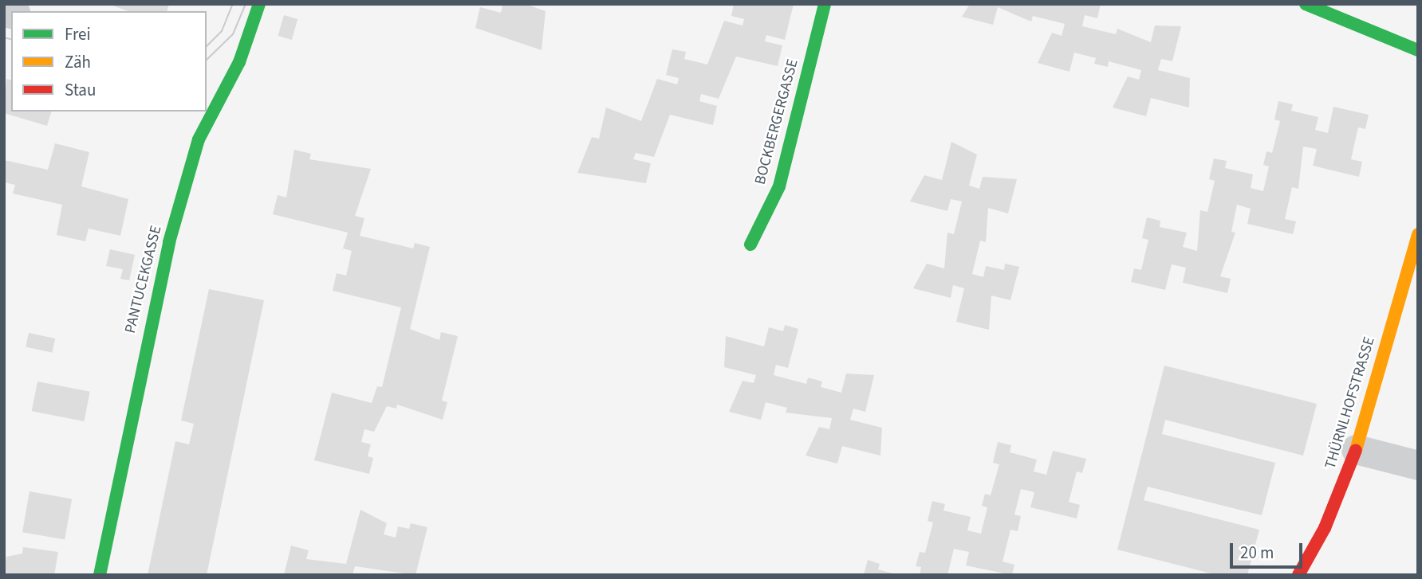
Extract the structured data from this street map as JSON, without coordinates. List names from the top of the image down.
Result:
{
  "streets": {
    "street": ["BOCKBERGERGASSE", "PANTUCEKGASSE", "THÜRNLHOFSTRASSE"]
  },
  "legend": ["Frei", "Zäh", "Stau"],
  "scale_bar": "20 m"
}
